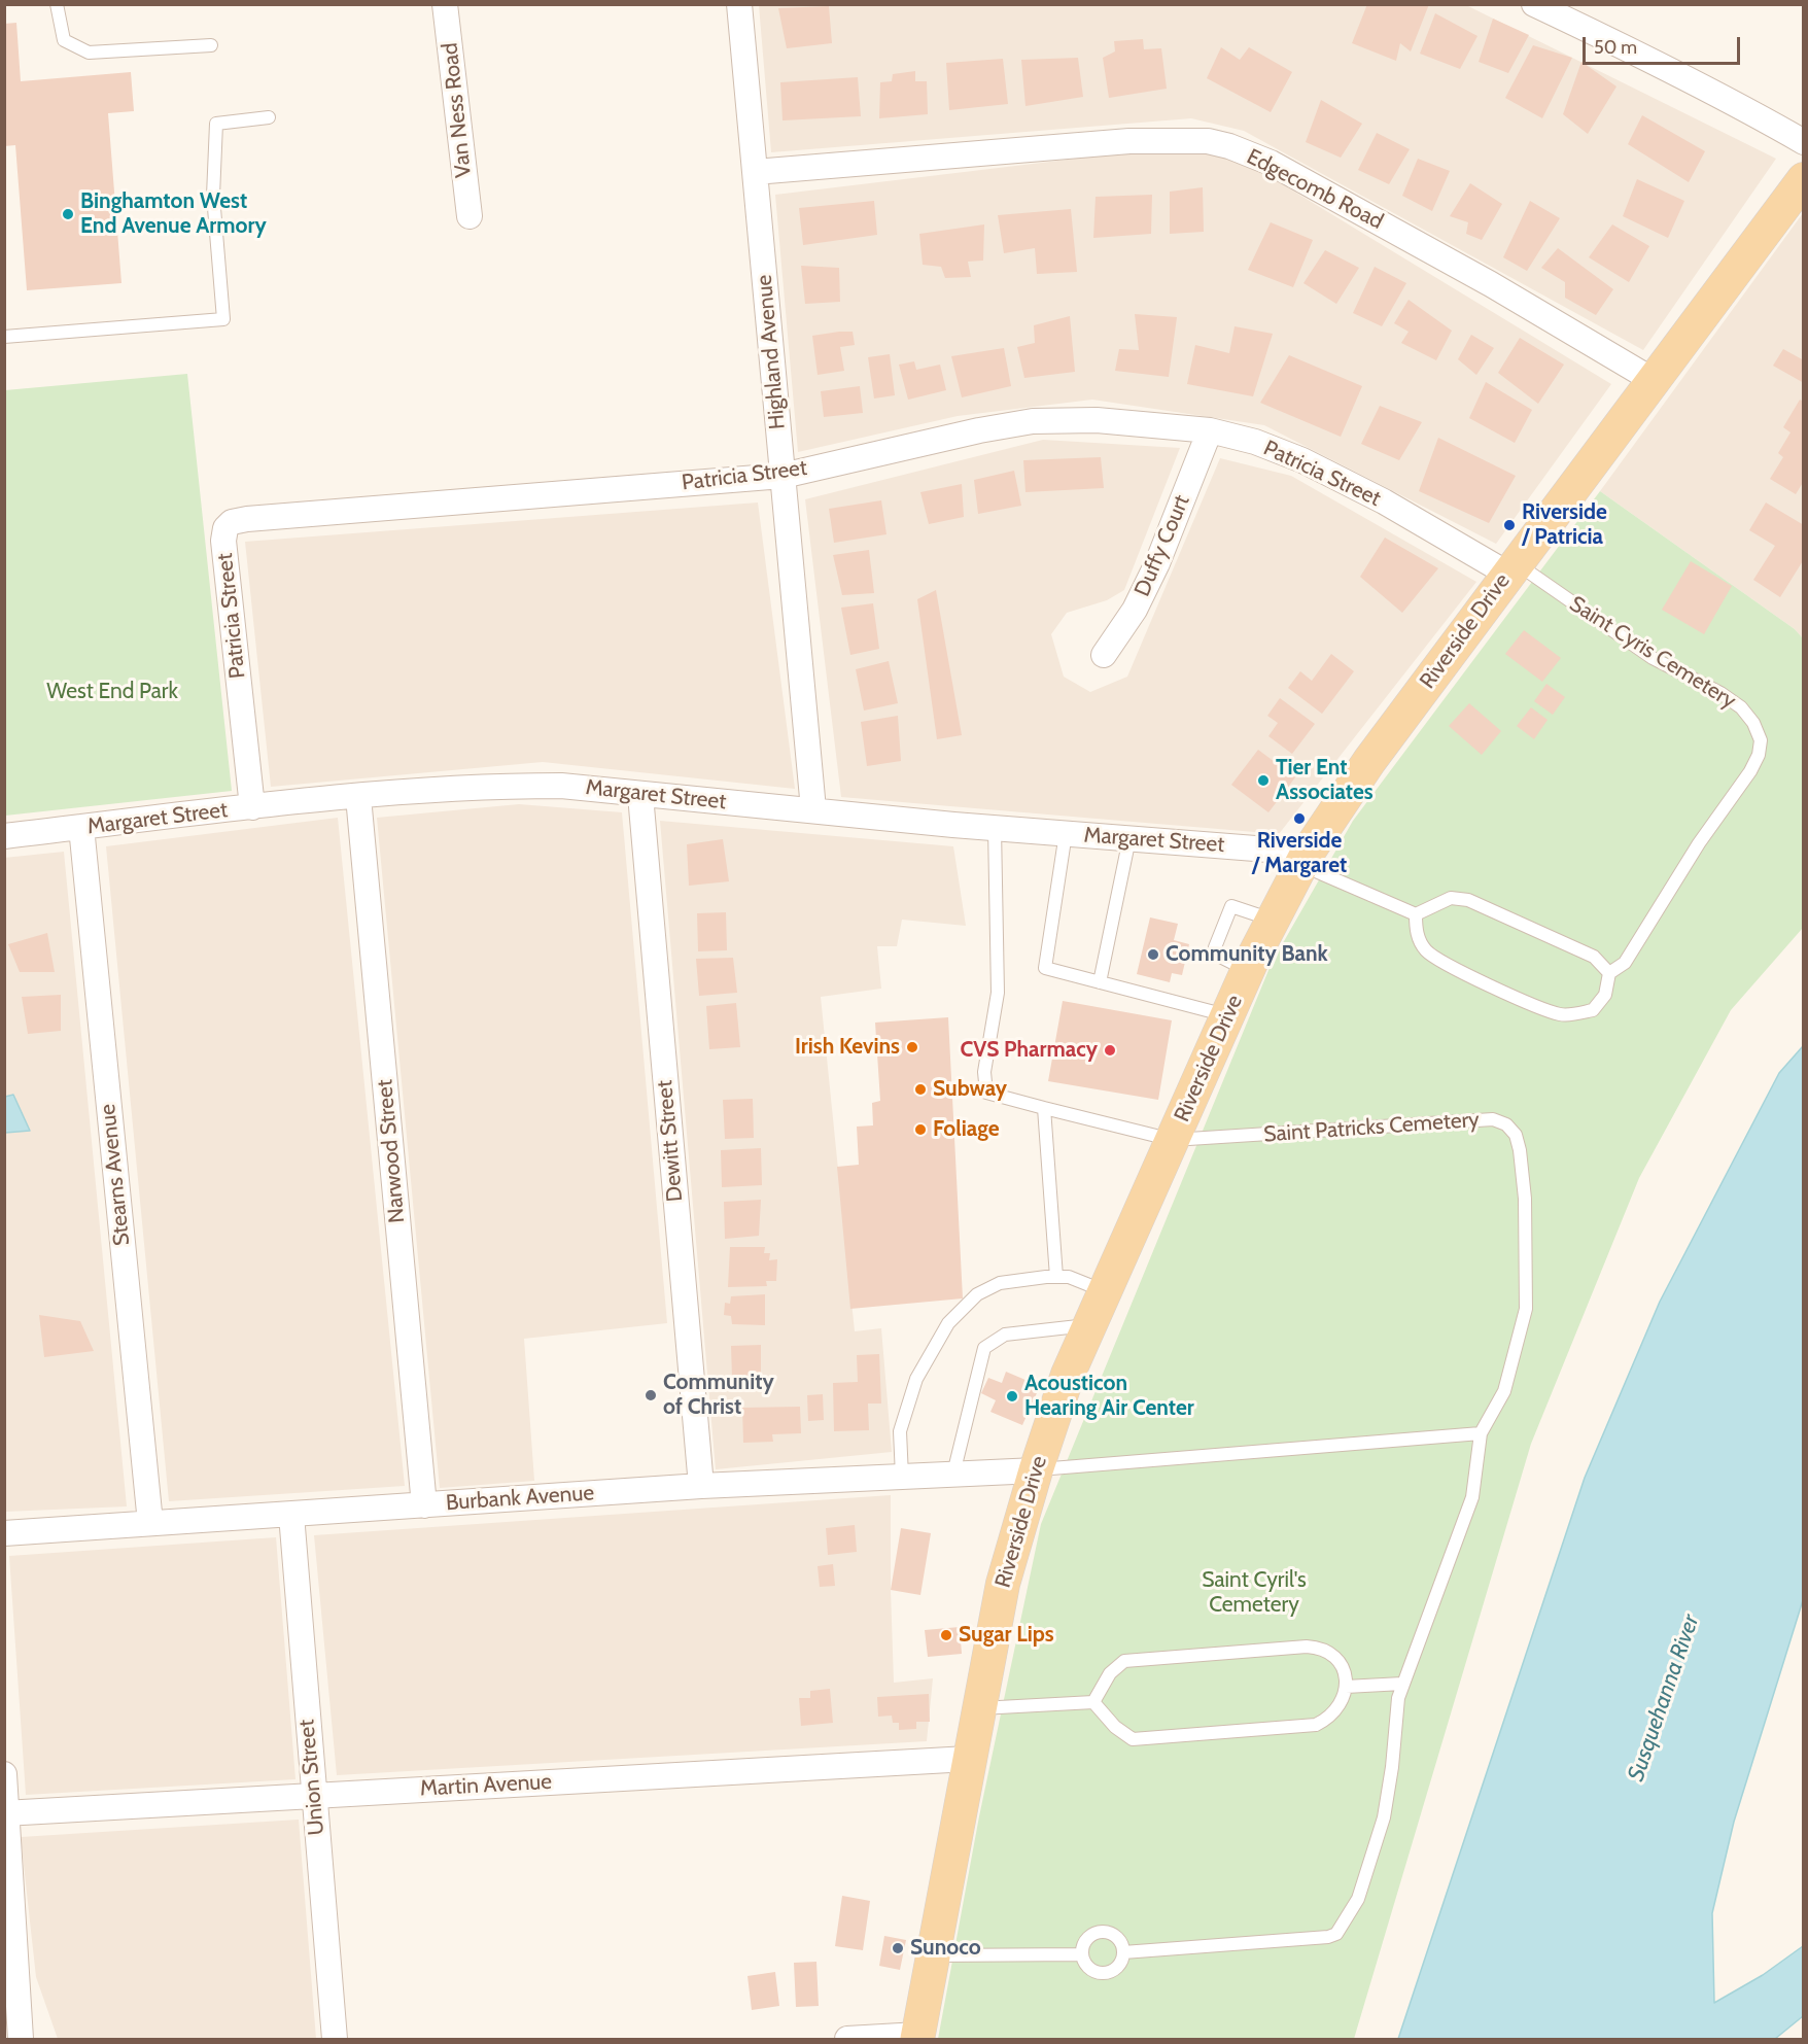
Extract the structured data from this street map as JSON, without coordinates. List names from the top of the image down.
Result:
{
  "streets": {
    "main road": ["Riverside Drive"],
    "street": [
      "Van Ness Road",
      "Edgecomb Road",
      "Highland Avenue",
      "Patricia Street",
      "Duffy Court",
      "Margaret Street",
      "Dewitt Street",
      "Narwood Street",
      "Stearns Avenue",
      "Burbank Avenue",
      "Union Street",
      "Martin Avenue"
    ],
    "lane": ["Saint Cyris Cemetery", "Saint Patricks Cemetery"]
  },
  "crossings": [
    ["Edgecomb Road", "Highland Avenue"],
    ["Edgecomb Road", "Riverside Drive"],
    ["Highland Avenue", "Patricia Street"],
    ["Highland Avenue", "Margaret Street"],
    ["Patricia Street", "Duffy Court"],
    ["Patricia Street", "Riverside Drive"],
    ["Patricia Street", "Saint Cyris Cemetery"],
    ["Patricia Street", "Margaret Street"],
    ["Riverside Drive", "Saint Cyris Cemetery"],
    ["Riverside Drive", "Margaret Street"],
    ["Riverside Drive", "Saint Patricks Cemetery"],
    ["Riverside Drive", "Burbank Avenue"],
    ["Riverside Drive", "Martin Avenue"],
    ["Margaret Street", "Saint Patricks Cemetery"],
    ["Margaret Street", "Dewitt Street"],
    ["Margaret Street", "Narwood Street"],
    ["Margaret Street", "Stearns Avenue"],
    ["Dewitt Street", "Burbank Avenue"],
    ["Narwood Street", "Burbank Avenue"],
    ["Stearns Avenue", "Burbank Avenue"],
    ["Burbank Avenue", "Union Street"],
    ["Union Street", "Martin Avenue"]
  ],
  "water": ["Susquehanna River"],
  "parks": ["West End Park", "Saint Cyril's Cemetery"],
  "places": [
    "Binghamton West End Avenue Armory",
    "Riverside / Patricia",
    "Tier Ent Associates",
    "Riverside / Margaret",
    "Community Bank",
    "Irish Kevins",
    "CVS Pharmacy",
    "Subway",
    "Foliage",
    "Community of Christ",
    "Acousticon Hearing Air Center",
    "Sugar Lips",
    "Sunoco"
  ],
  "scale_bar": "50 m"
}
